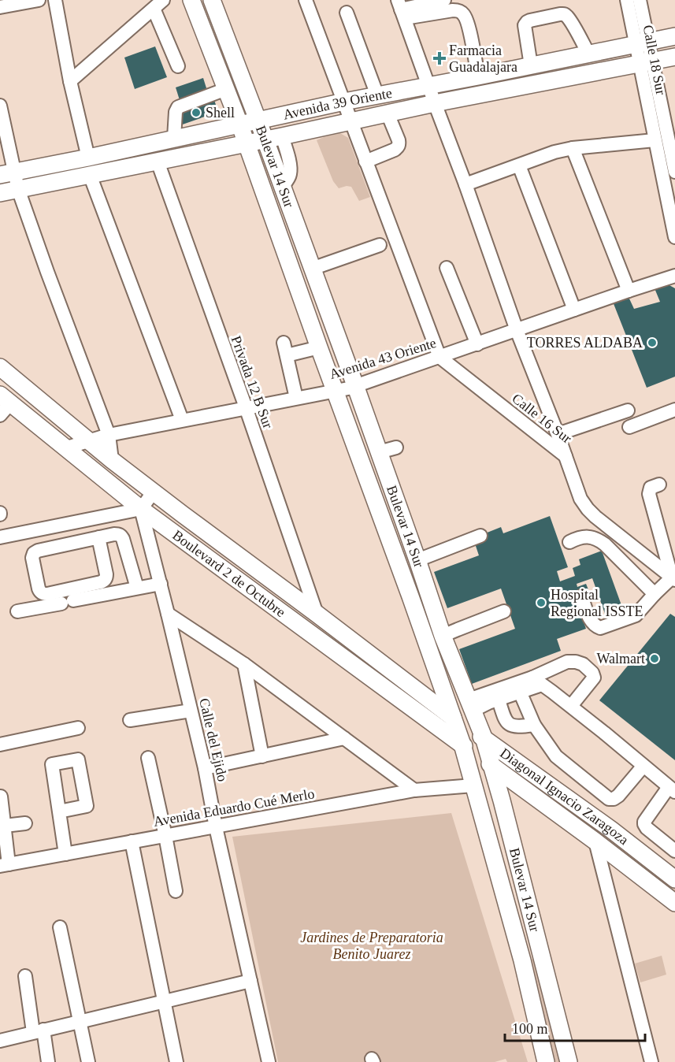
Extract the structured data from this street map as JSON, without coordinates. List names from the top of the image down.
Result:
{
  "streets": {
    "main road": [
      "Avenida 39 Oriente",
      "Bulevar 14 Sur",
      "Boulevard 2 de Octubre",
      "Diagonal Ignacio Zaragoza"
    ],
    "street": [
      "Calle 18 Sur",
      "Avenida 43 Oriente",
      "Privada 12 B Sur",
      "Calle 16 Sur",
      "Calle del Ejido",
      "Avenida Eduardo Cué Merlo"
    ]
  },
  "crossings": [
    ["Calle 18 Sur", "Avenida 39 Oriente"],
    ["Avenida 39 Oriente", "Bulevar 14 Sur"],
    ["Avenida 39 Oriente", "Privada 12 B Sur"],
    ["Avenida 39 Oriente", "Calle 16 Sur"],
    ["Bulevar 14 Sur", "Avenida 43 Oriente"],
    ["Bulevar 14 Sur", "Boulevard 2 de Octubre"],
    ["Bulevar 14 Sur", "Diagonal Ignacio Zaragoza"],
    ["Bulevar 14 Sur", "Avenida Eduardo Cué Merlo"],
    ["Avenida 43 Oriente", "Privada 12 B Sur"],
    ["Avenida 43 Oriente", "Calle 16 Sur"],
    ["Avenida 43 Oriente", "Boulevard 2 de Octubre"],
    ["Privada 12 B Sur", "Boulevard 2 de Octubre"],
    ["Boulevard 2 de Octubre", "Calle del Ejido"],
    ["Boulevard 2 de Octubre", "Diagonal Ignacio Zaragoza"],
    ["Calle del Ejido", "Avenida Eduardo Cué Merlo"]
  ],
  "parks": ["Jardines de Preparatoria Benito Juarez"],
  "places": {
    "health": ["Farmacia Guadalajara"],
    "other": [
      "Shell",
      "TORRES ALDABA",
      "Hospital Regional ISSTE",
      "Walmart"
    ]
  },
  "scale_bar": "100 m"
}
